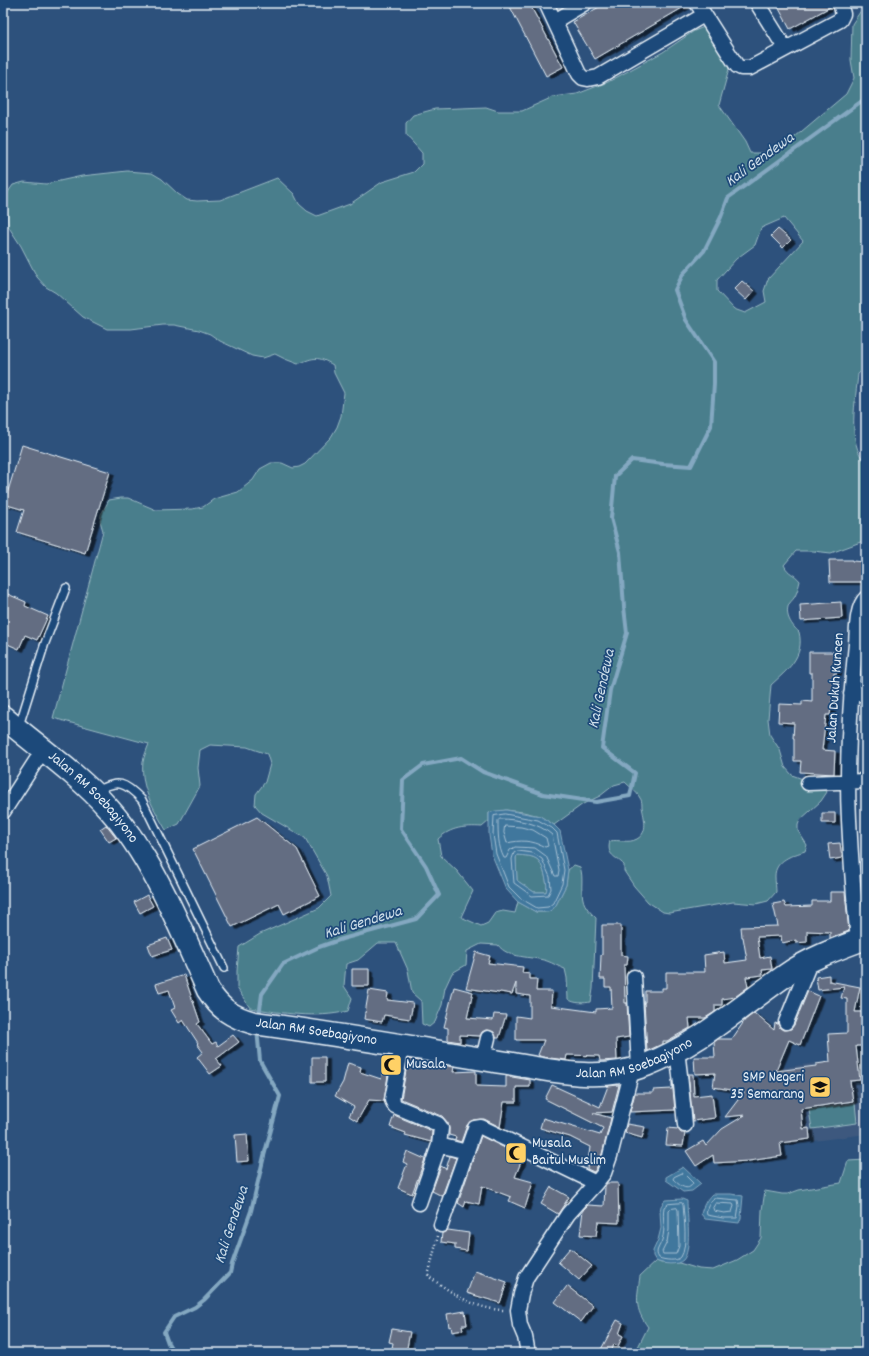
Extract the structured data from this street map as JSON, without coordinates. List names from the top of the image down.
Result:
{
  "streets": {
    "main road": ["Jalan RM Soebagiyono"],
    "street": ["Jalan Dukuh Kuncen"]
  },
  "crossings": [
    ["Jalan Dukuh Kuncen", "Jalan RM Soebagiyono"]
  ],
  "water": ["Kali Gendewa"],
  "places": {
    "mosque": ["Musala", "Musala Baitul Muslim"],
    "school or university": ["SMP Negeri 35 Semarang"]
  }
}
